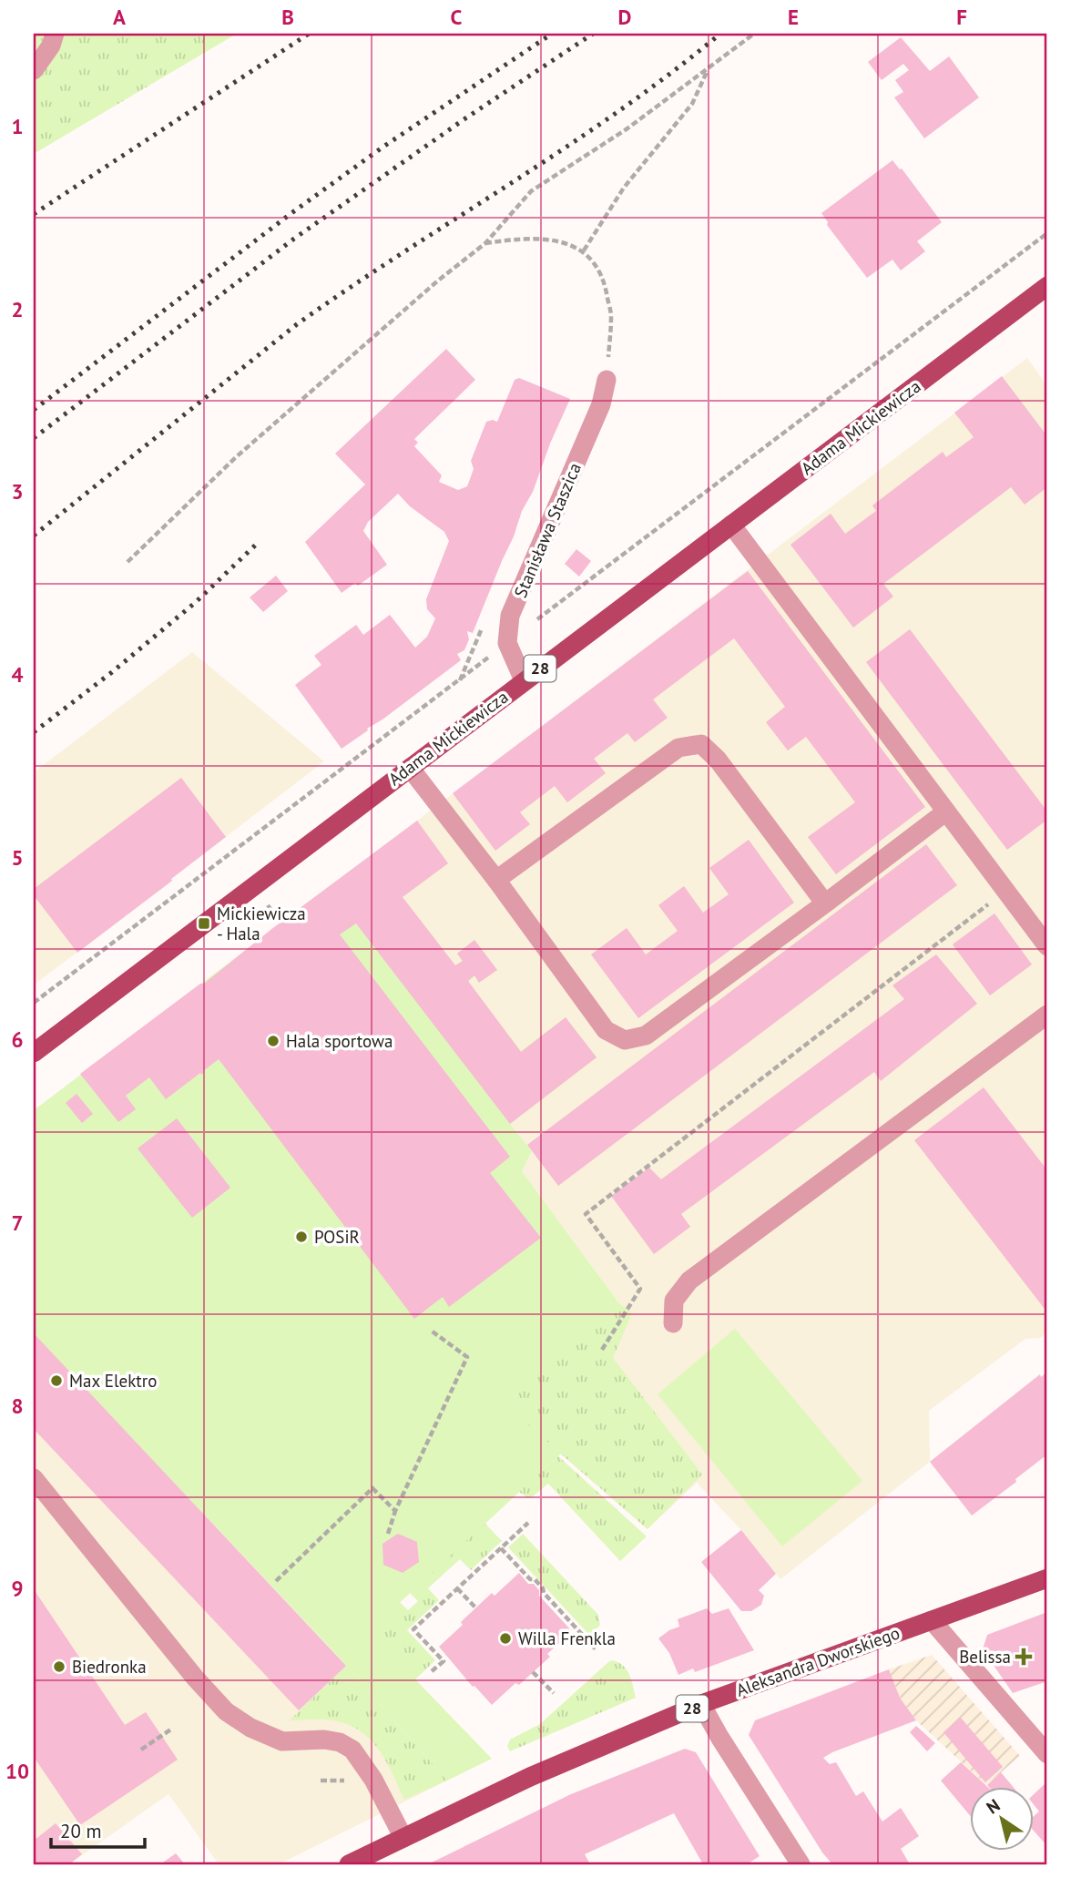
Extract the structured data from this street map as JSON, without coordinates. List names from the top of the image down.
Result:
{
  "streets": {
    "main road": ["Adama Mickiewicza", "28", "Aleksandra Dworskiego"],
    "street": ["Stanisława Staszica"]
  },
  "crossings": [
    ["Adama Mickiewicza", "Stanisława Staszica"]
  ],
  "places": {
    "transit": ["Mickiewicza - Hala"],
    "other": [
      "Hala sportowa",
      "POSiR",
      "Max Elektro",
      "Willa Frenkla",
      "Biedronka"
    ],
    "health": ["Belissa"]
  },
  "scale_bar": "20 m",
  "north": "top left",
  "grid": {
    "columns": [
      "A",
      "B",
      "C",
      "D",
      "E",
      "F"
    ],
    "rows": [
      "1",
      "2",
      "3",
      "4",
      "5",
      "6",
      "7",
      "8",
      "9",
      "10"
    ]
  }
}
